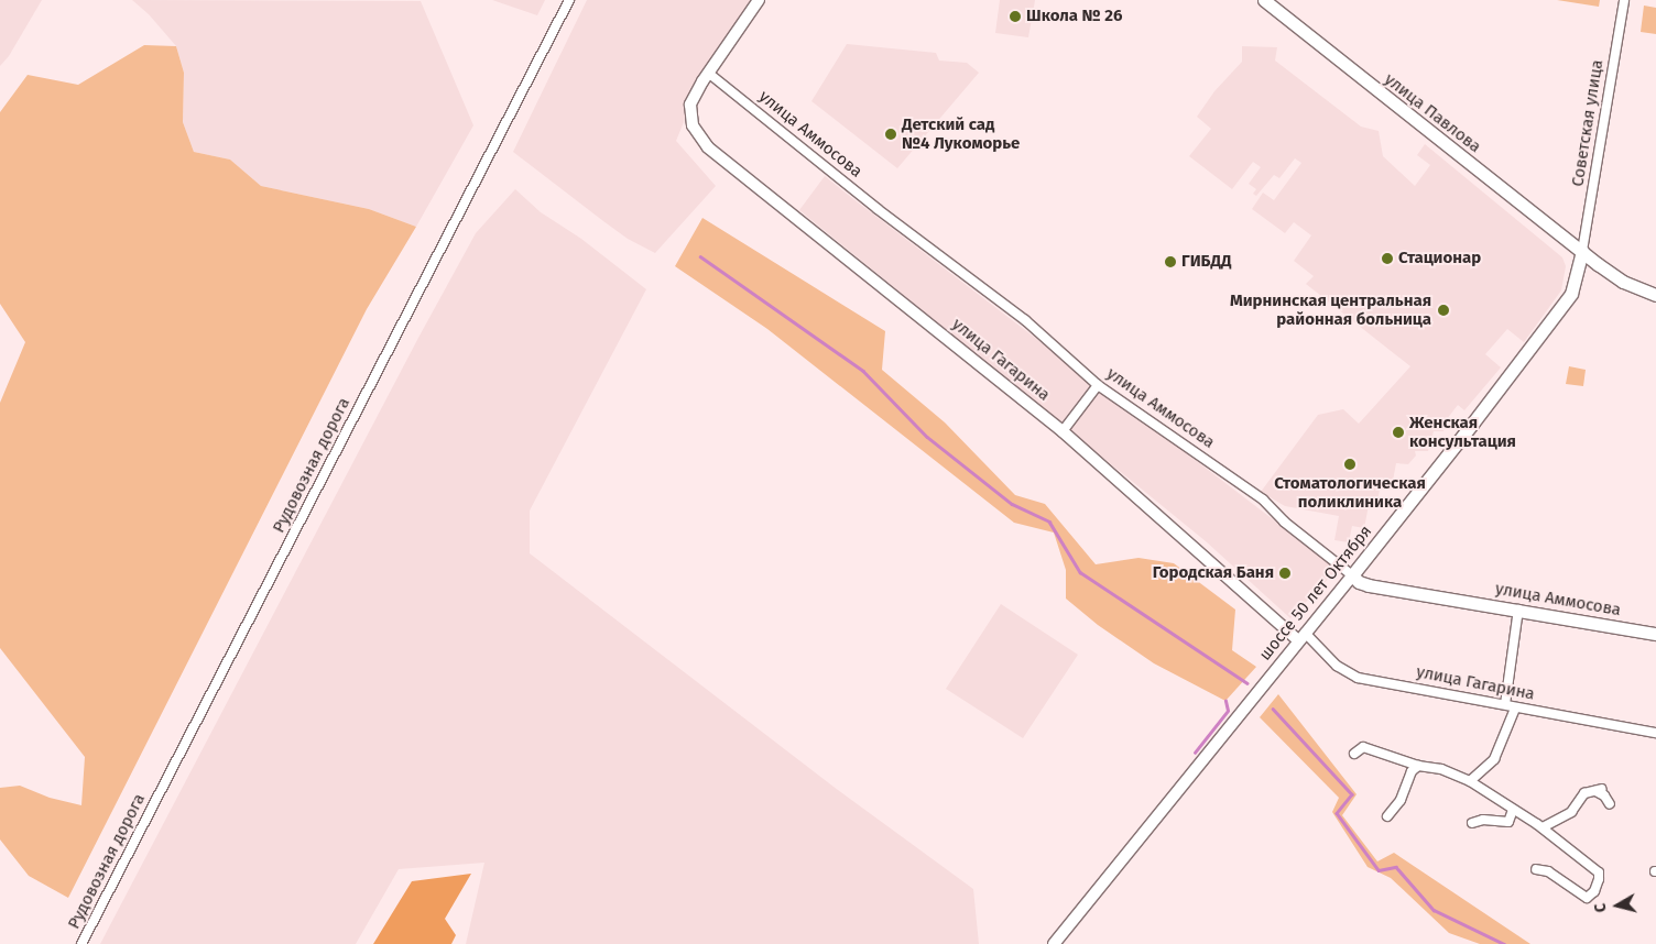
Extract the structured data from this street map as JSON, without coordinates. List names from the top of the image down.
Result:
{
  "streets": {
    "main road": ["улица Павлова", "улица Аммосова", "шоссе 50 лет Октября"],
    "street": ["Советская улица", "улица Гагарина", "Рудовозная дорога"]
  },
  "crossings": [
    ["улица Павлова", "Советская улица"],
    ["улица Павлова", "шоссе 50 лет Октября"],
    ["Советская улица", "шоссе 50 лет Октября"],
    ["улица Аммосова", "улица Гагарина"],
    ["улица Аммосова", "шоссе 50 лет Октября"],
    ["улица Гагарина", "шоссе 50 лет Октября"]
  ],
  "places": [
    "Школа № 26",
    "Детский сад №4 Лукоморье",
    "Стационар",
    "ГИБДД",
    "Мирнинская центральная районная больница",
    "Женская консультация",
    "Стоматологическая поликлиника",
    "Городская Баня"
  ],
  "north": "left"
}
